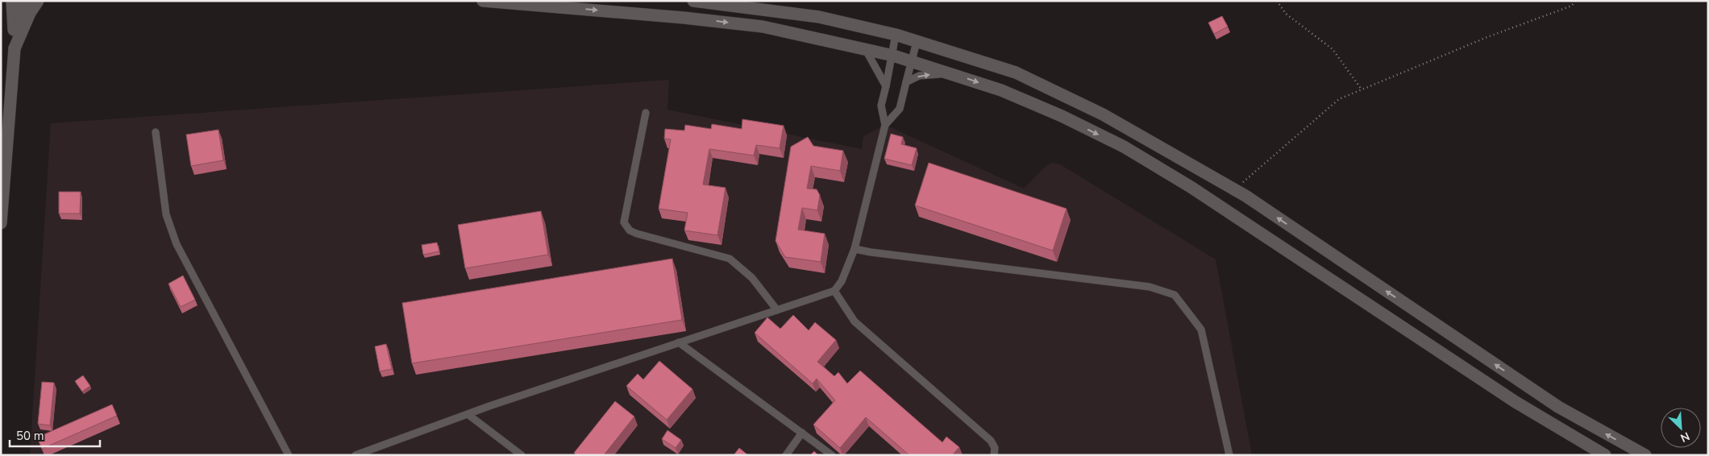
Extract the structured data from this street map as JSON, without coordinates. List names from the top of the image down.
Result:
{
  "scale_bar": "50 m",
  "north": "bottom right"
}
